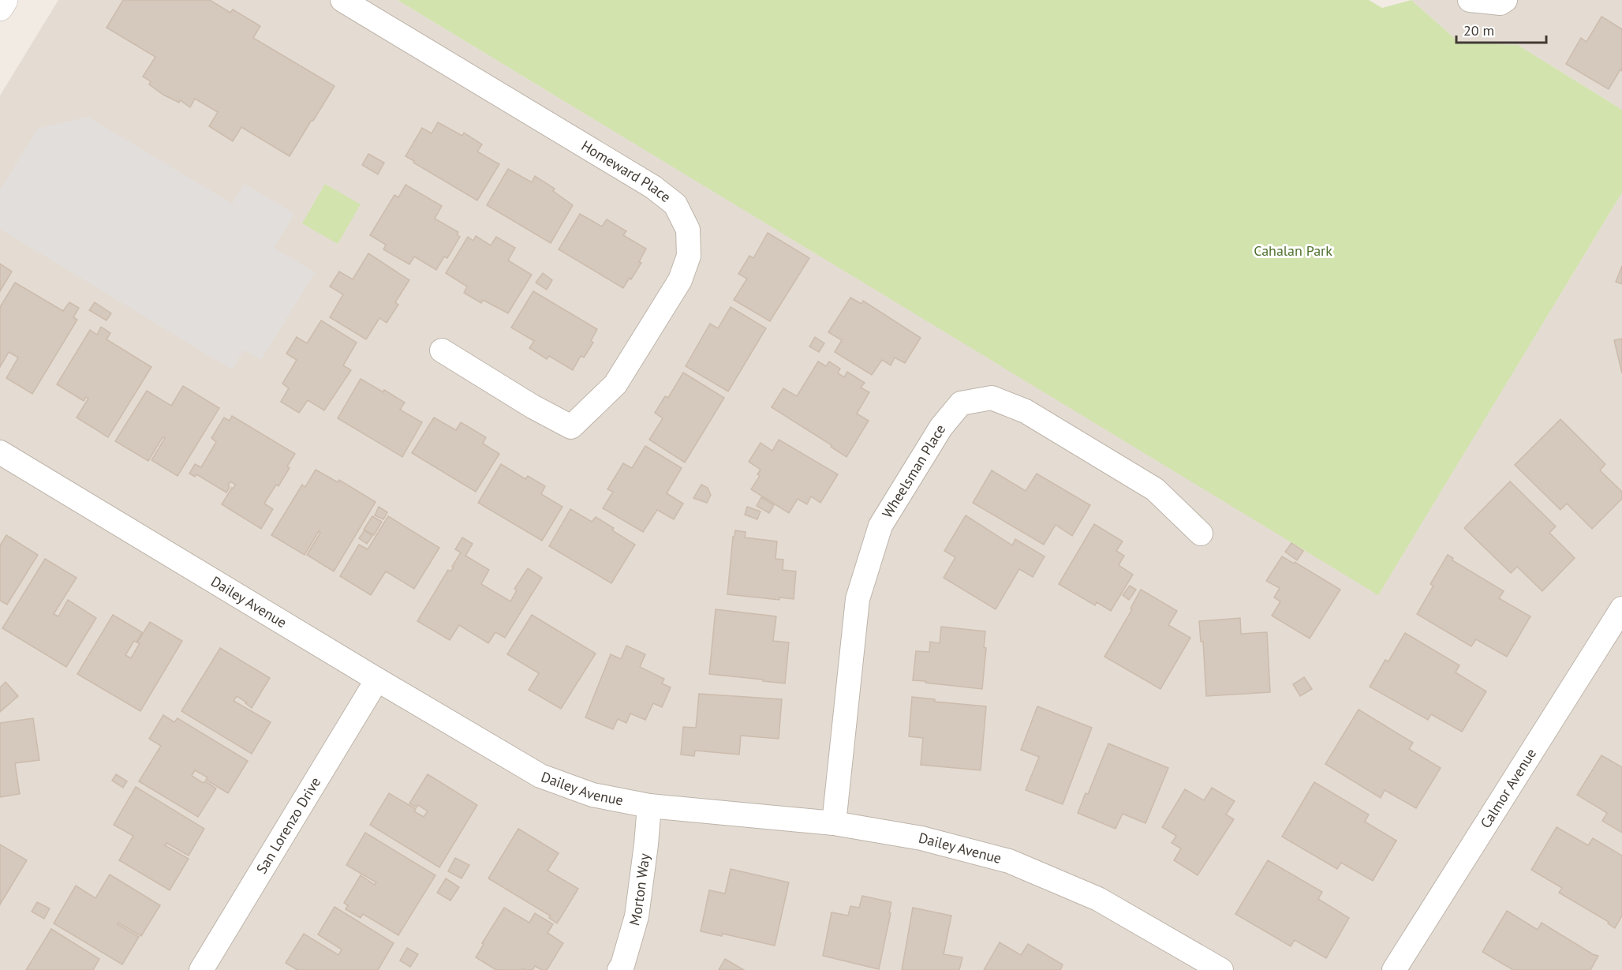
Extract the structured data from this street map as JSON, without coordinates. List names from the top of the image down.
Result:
{
  "streets": {
    "street": [
      "Homeward Place",
      "Wheelsman Place",
      "Dailey Avenue",
      "Calmor Avenue",
      "San Lorenzo Drive",
      "Morton Way"
    ]
  },
  "crossings": [
    ["Wheelsman Place", "Dailey Avenue"],
    ["Dailey Avenue", "San Lorenzo Drive"],
    ["Dailey Avenue", "Morton Way"]
  ],
  "parks": ["Cahalan Park"],
  "scale_bar": "20 m"
}
